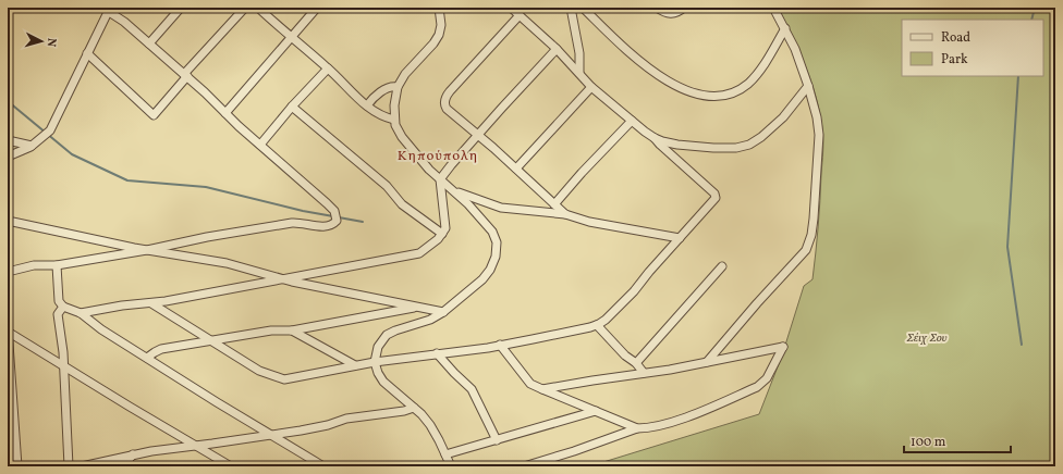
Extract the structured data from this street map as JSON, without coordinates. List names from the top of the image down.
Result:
{
  "districts": ["Κηπούπολη"],
  "parks": ["Σέιχ Σου"],
  "legend": ["Road", "Park"],
  "scale_bar": "100 m",
  "north": "right"
}
